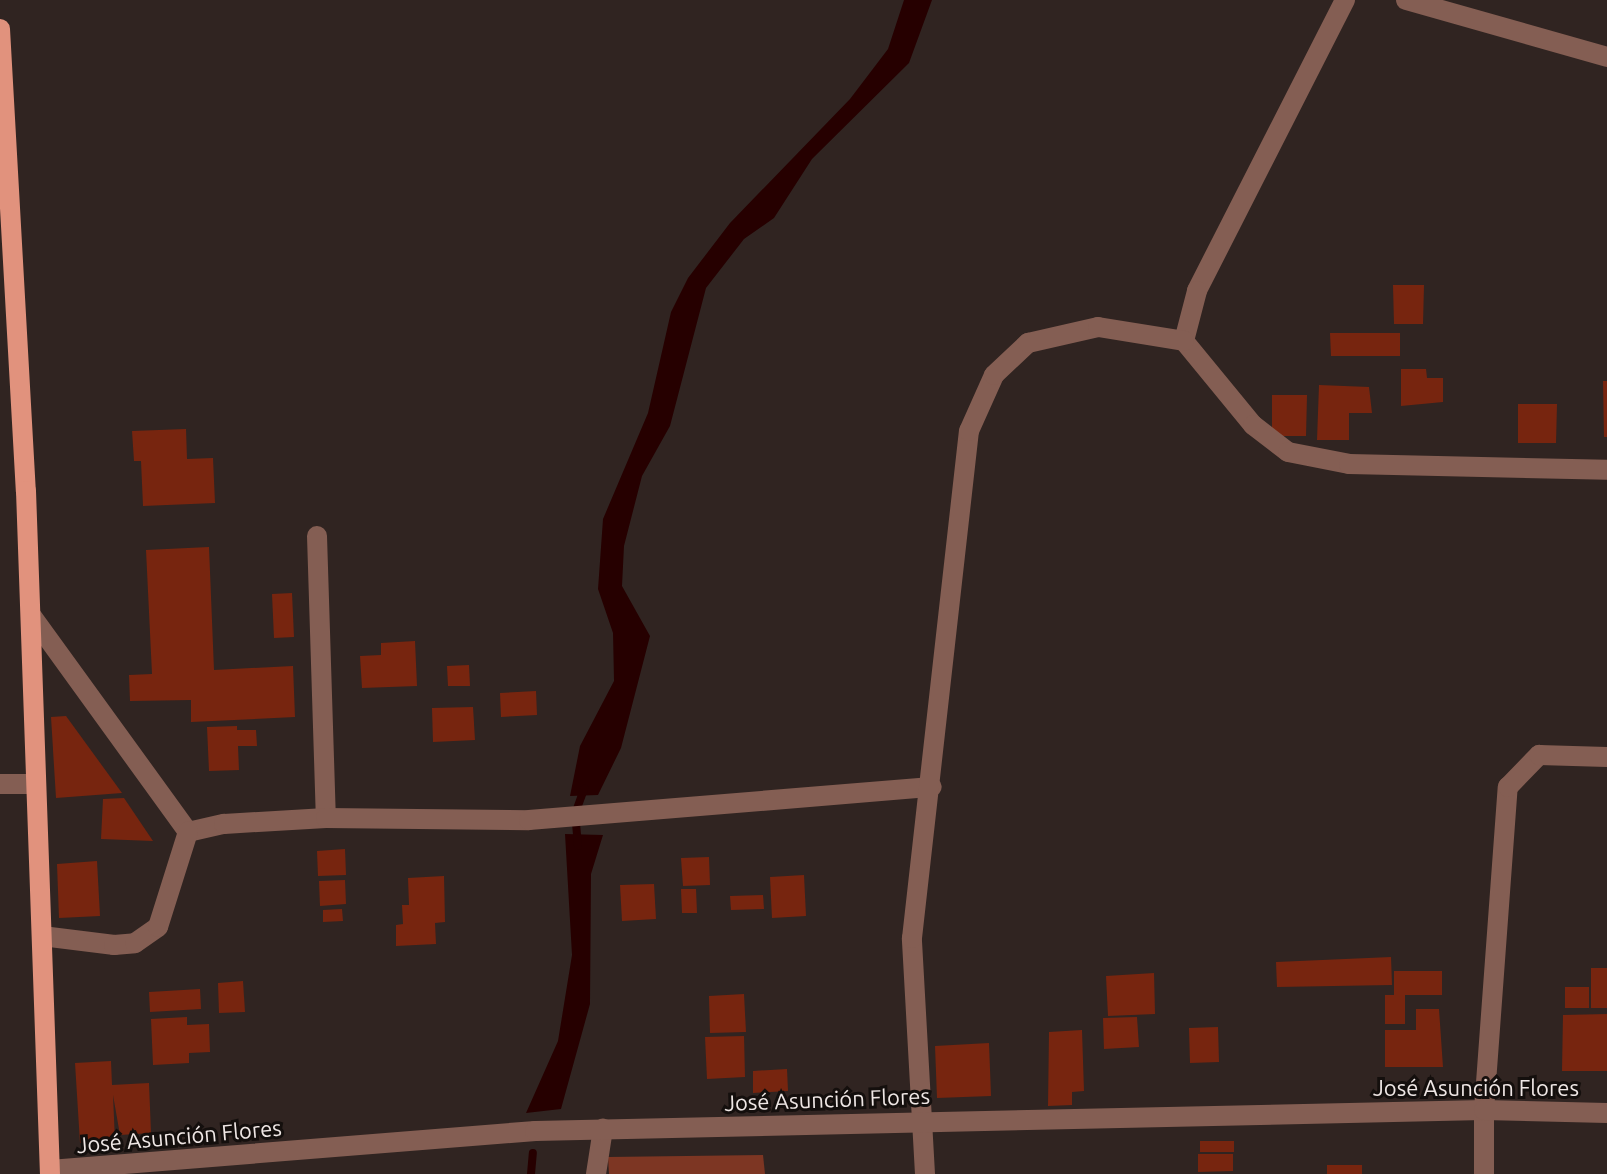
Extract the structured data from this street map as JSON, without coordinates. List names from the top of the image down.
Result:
{
  "streets": {
    "street": ["José Asunción Flores"]
  }
}
